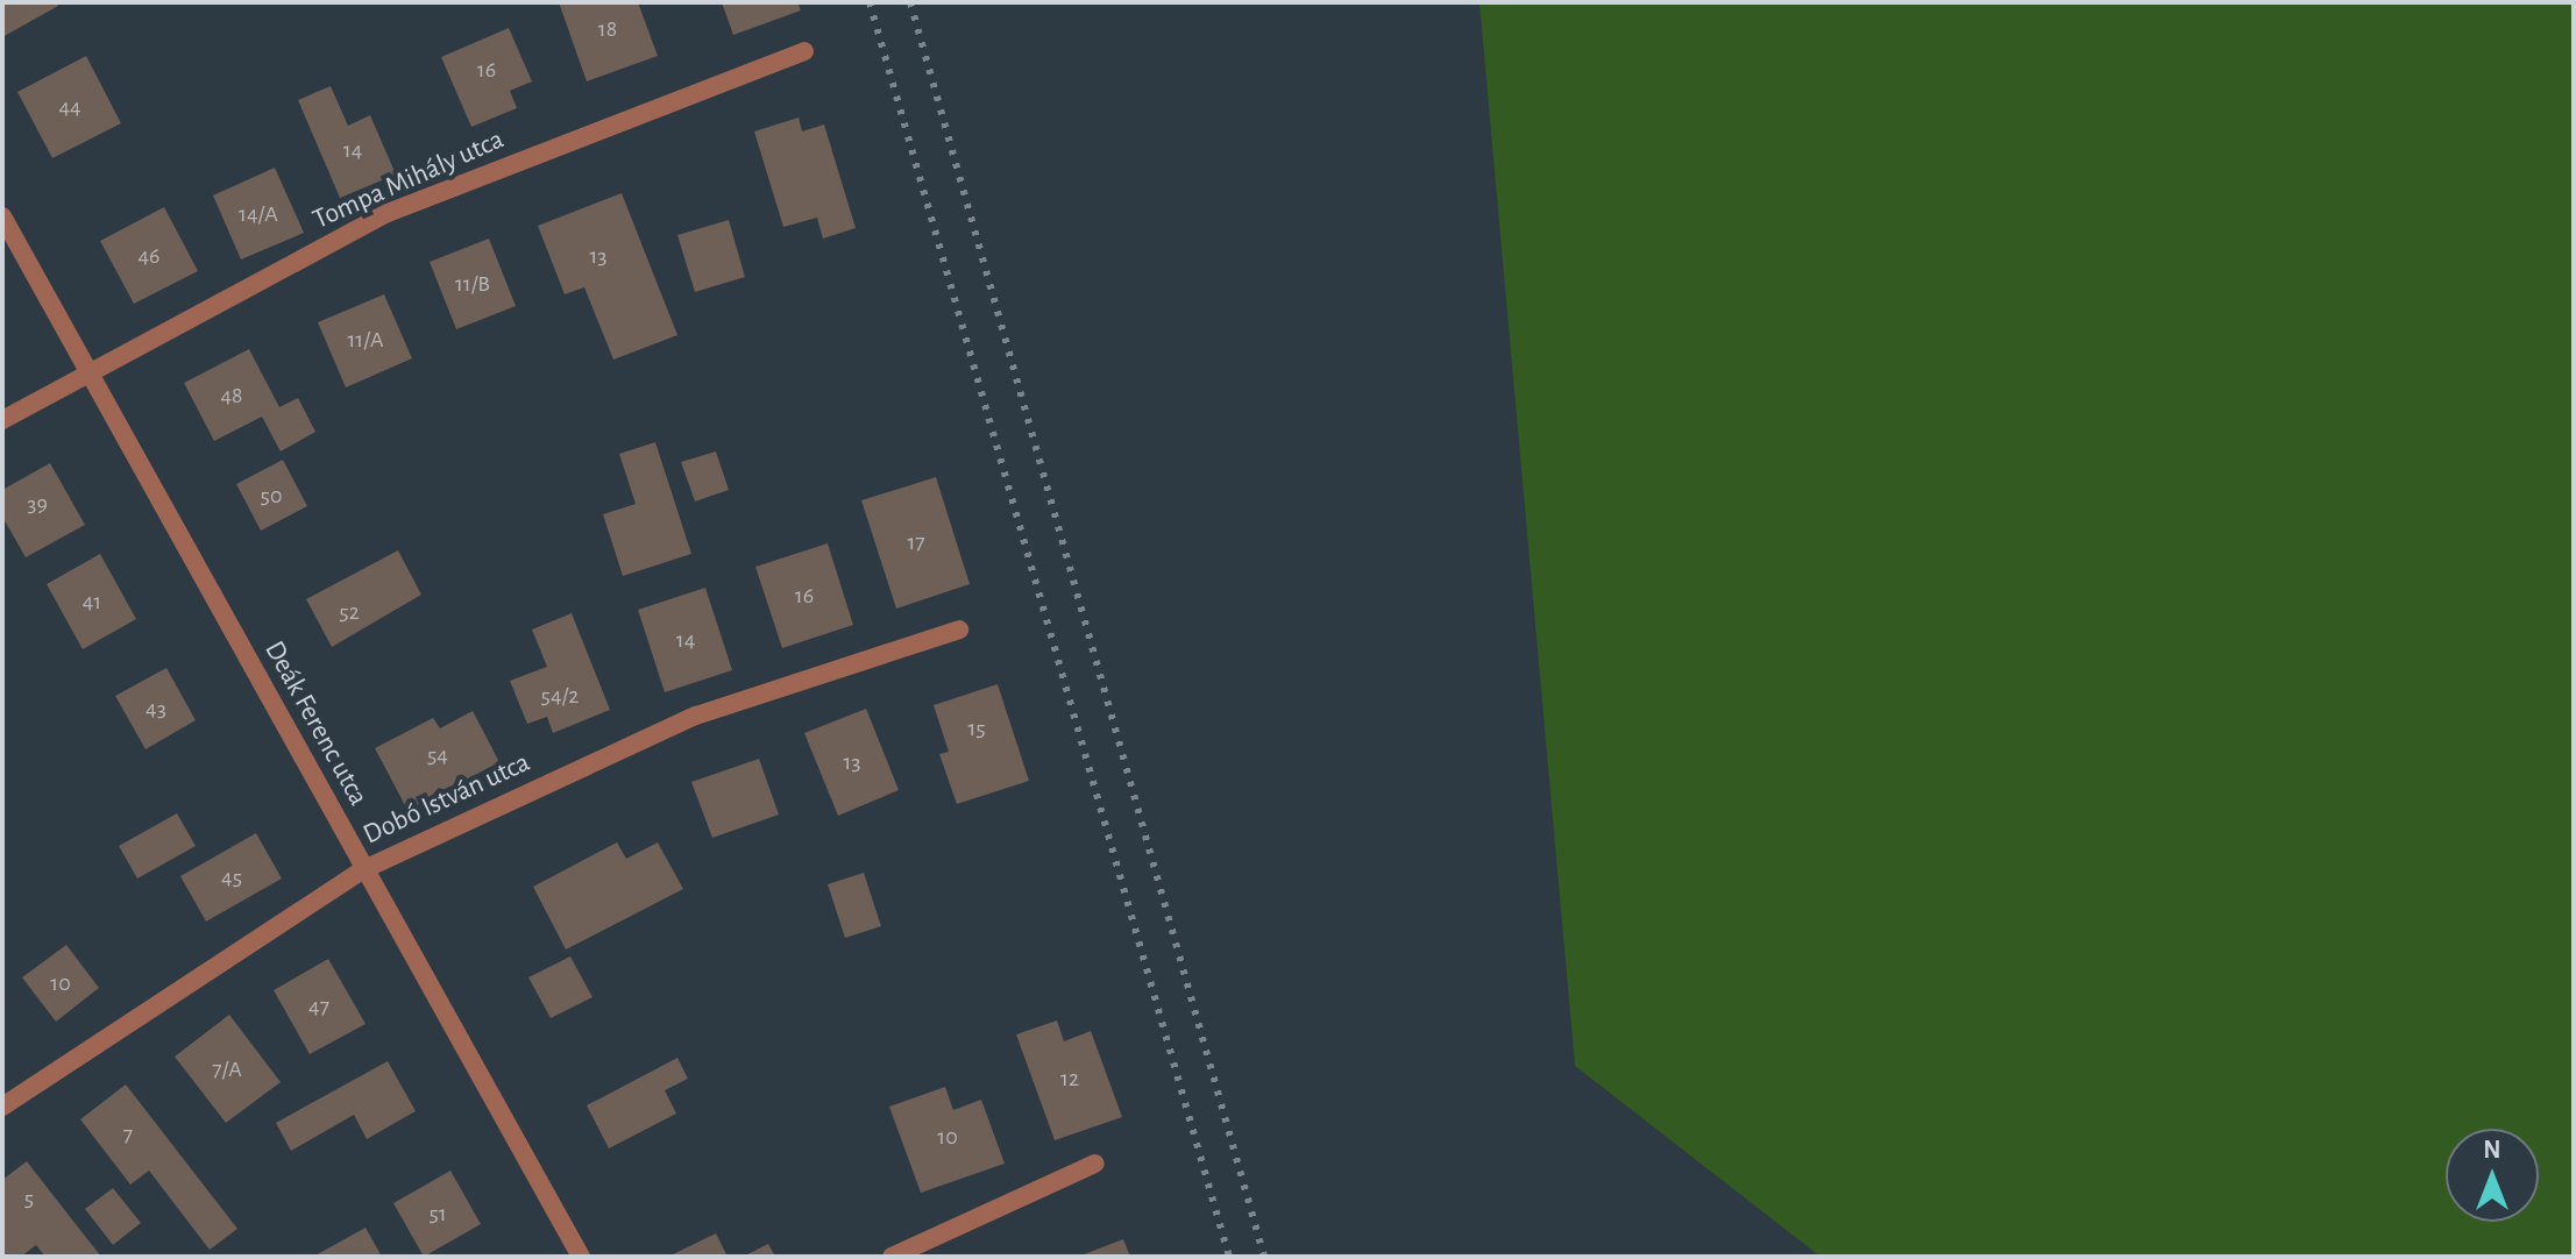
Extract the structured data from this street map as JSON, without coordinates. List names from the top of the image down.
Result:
{
  "streets": {
    "street": ["Tompa Mihály utca", "Deák Ferenc utca", "Dobó István utca"]
  },
  "crossings": [
    ["Tompa Mihály utca", "Deák Ferenc utca"],
    ["Deák Ferenc utca", "Dobó István utca"]
  ],
  "house_numbers": [
    "18",
    "16",
    "44",
    "14",
    "14/A",
    "46",
    "13",
    "11/B",
    "11/A",
    "48",
    "50",
    "39",
    "17",
    "16",
    "41",
    "52",
    "14",
    "54/2",
    "43",
    "15",
    "54",
    "13",
    "45",
    "10",
    "47",
    "7/A",
    "12",
    "7",
    "10",
    "5",
    "51"
  ],
  "north": "top"
}
